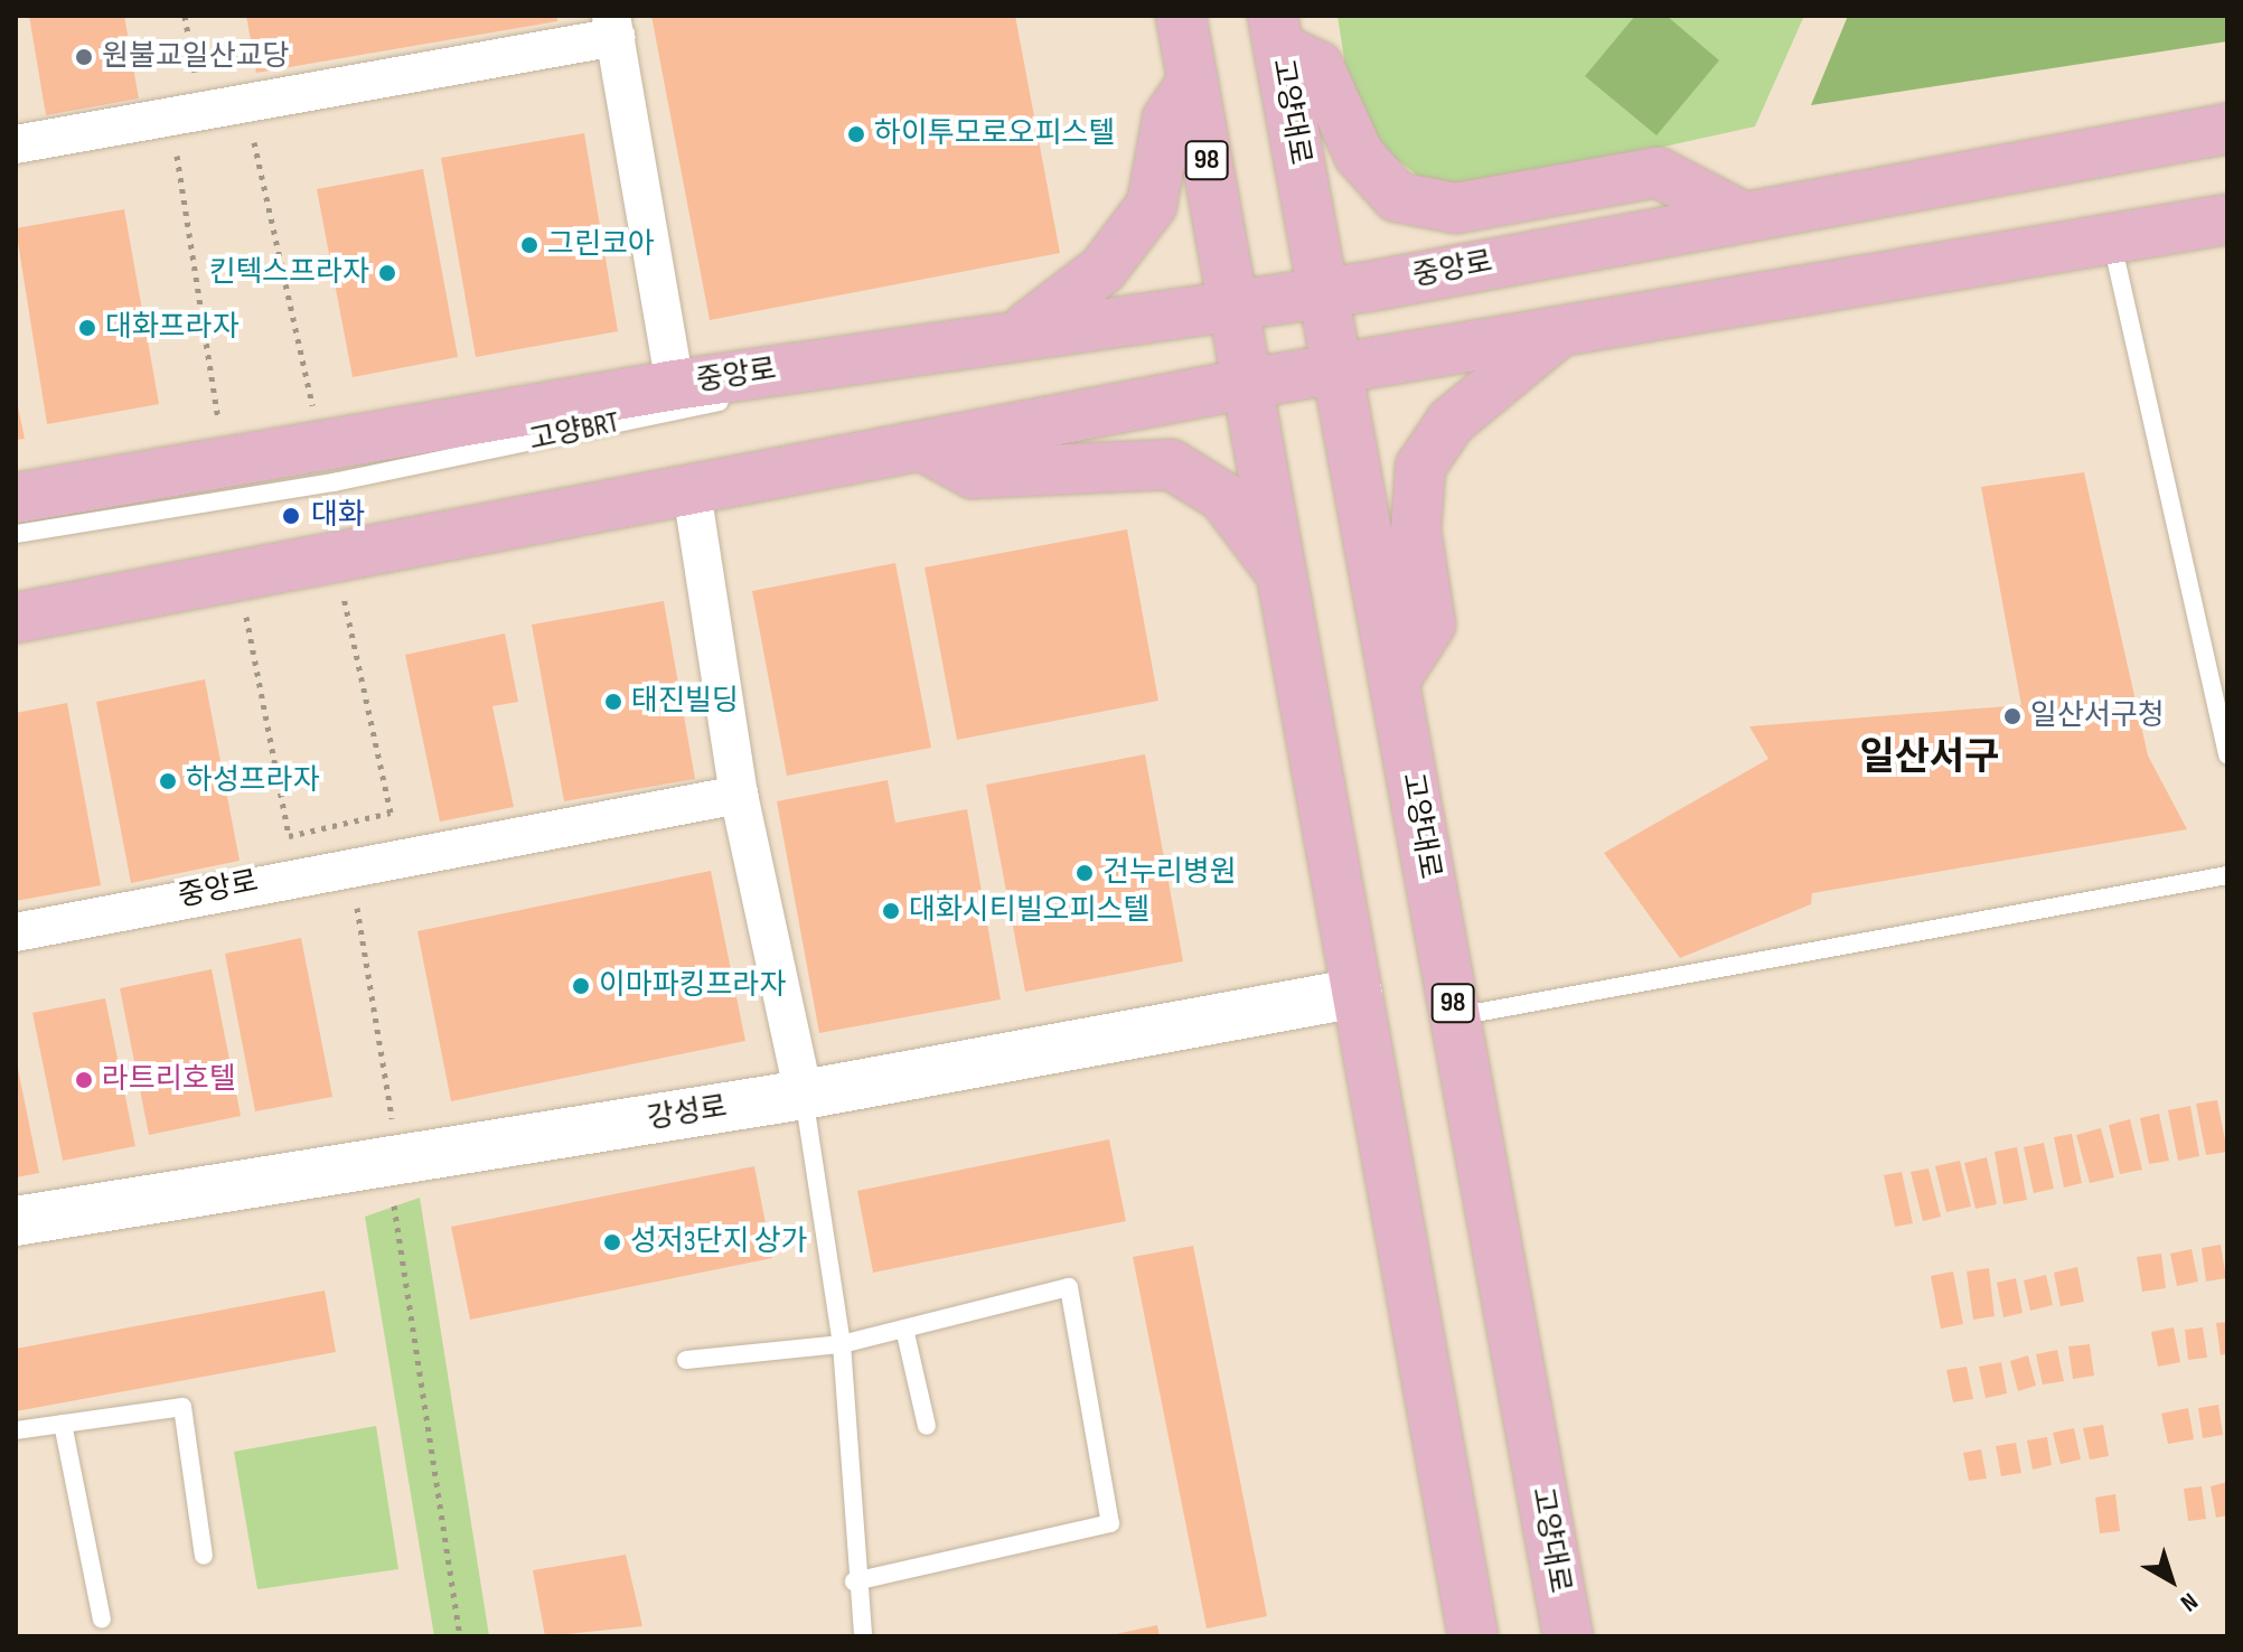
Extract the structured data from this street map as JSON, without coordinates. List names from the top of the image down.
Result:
{
  "streets": {
    "main road": ["고양대로", "98", "중앙로"],
    "street": ["강성로"],
    "lane": ["고양BRT"]
  },
  "crossings": [
    ["고양대로", "중앙로"],
    ["98", "중앙로"],
    ["98", "강성로"],
    ["중앙로", "고양BRT"]
  ],
  "districts": ["일산서구"],
  "places": [
    "원불교일산교당",
    "하이투모로오피스텔",
    "그린코아",
    "킨텍스프라자",
    "대화프라자",
    "대화",
    "태진빌딩",
    "일산서구청",
    "하성프라자",
    "건누리병원",
    "대화시티빌오피스텔",
    "이마파킹프라자",
    "라트리호텔",
    "성저3단지 상가"
  ],
  "north": "bottom right"
}
